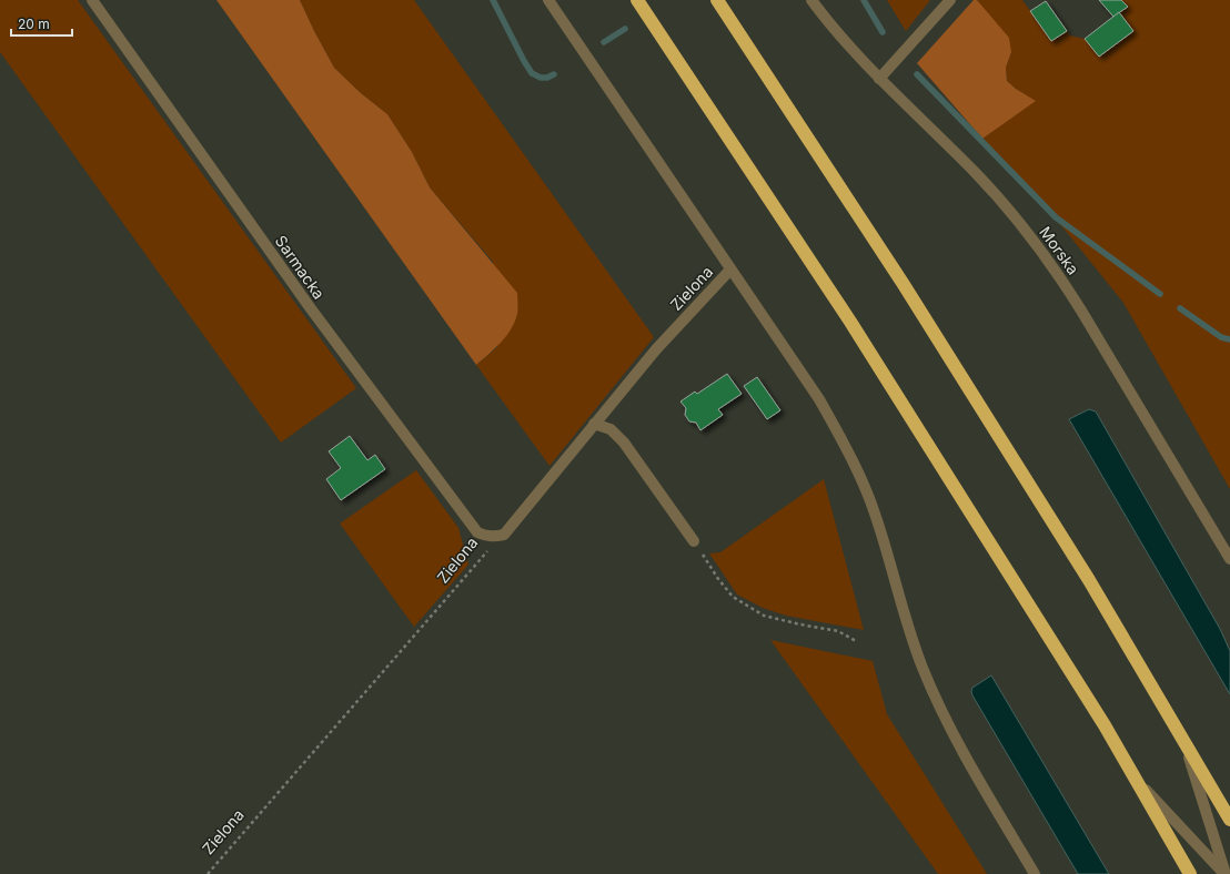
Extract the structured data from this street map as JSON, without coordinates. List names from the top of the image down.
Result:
{
  "streets": {
    "street": ["Morska", "Sarmacka", "Zielona"]
  },
  "crossings": [
    ["Sarmacka", "Zielona"]
  ],
  "scale_bar": "20 m"
}
